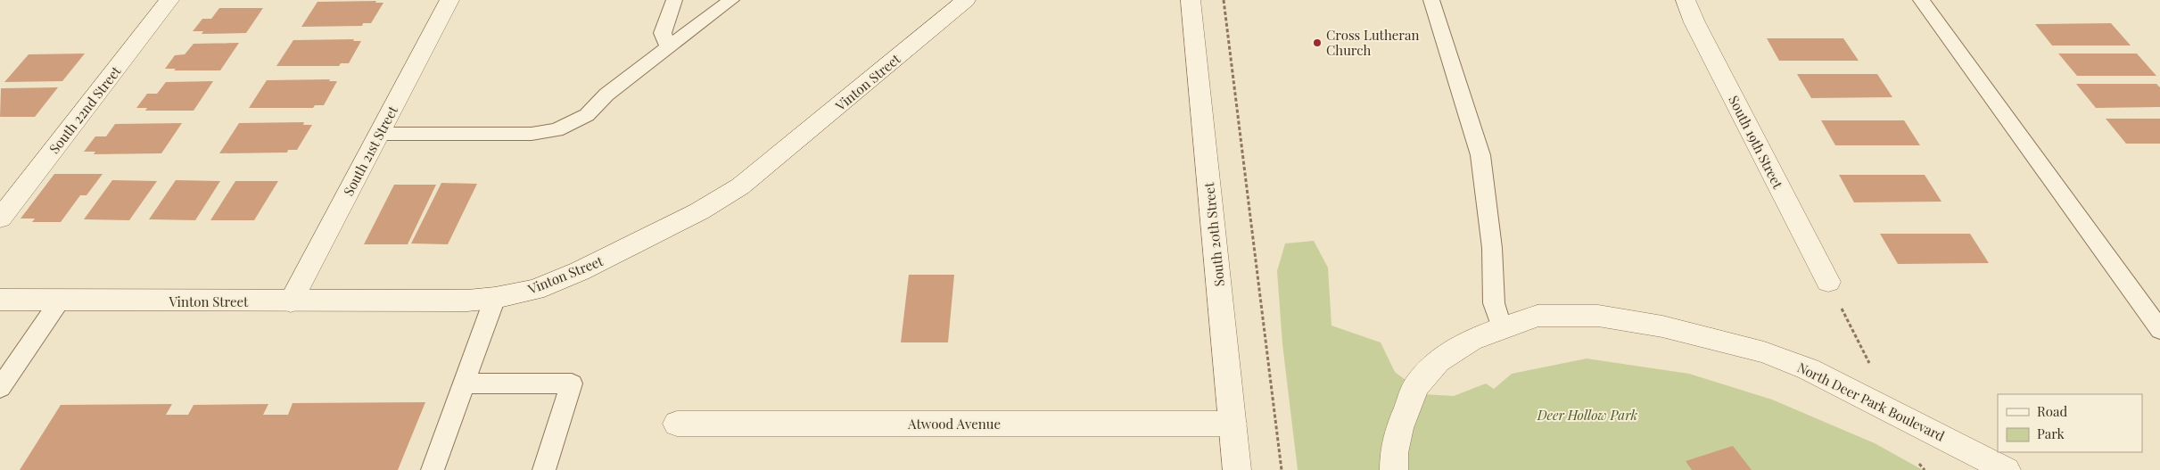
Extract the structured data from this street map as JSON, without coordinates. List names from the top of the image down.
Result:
{
  "streets": {
    "street": [
      "Vinton Street",
      "South 22nd Street",
      "South 19th Street",
      "South 21st Street",
      "South 20th Street",
      "North Deer Park Boulevard",
      "Atwood Avenue"
    ]
  },
  "crossings": [
    ["Vinton Street", "South 21st Street"],
    ["South 20th Street", "Atwood Avenue"]
  ],
  "parks": ["Deer Hollow Park"],
  "places": ["Cross Lutheran Church"],
  "legend": ["Road", "Park"]
}
